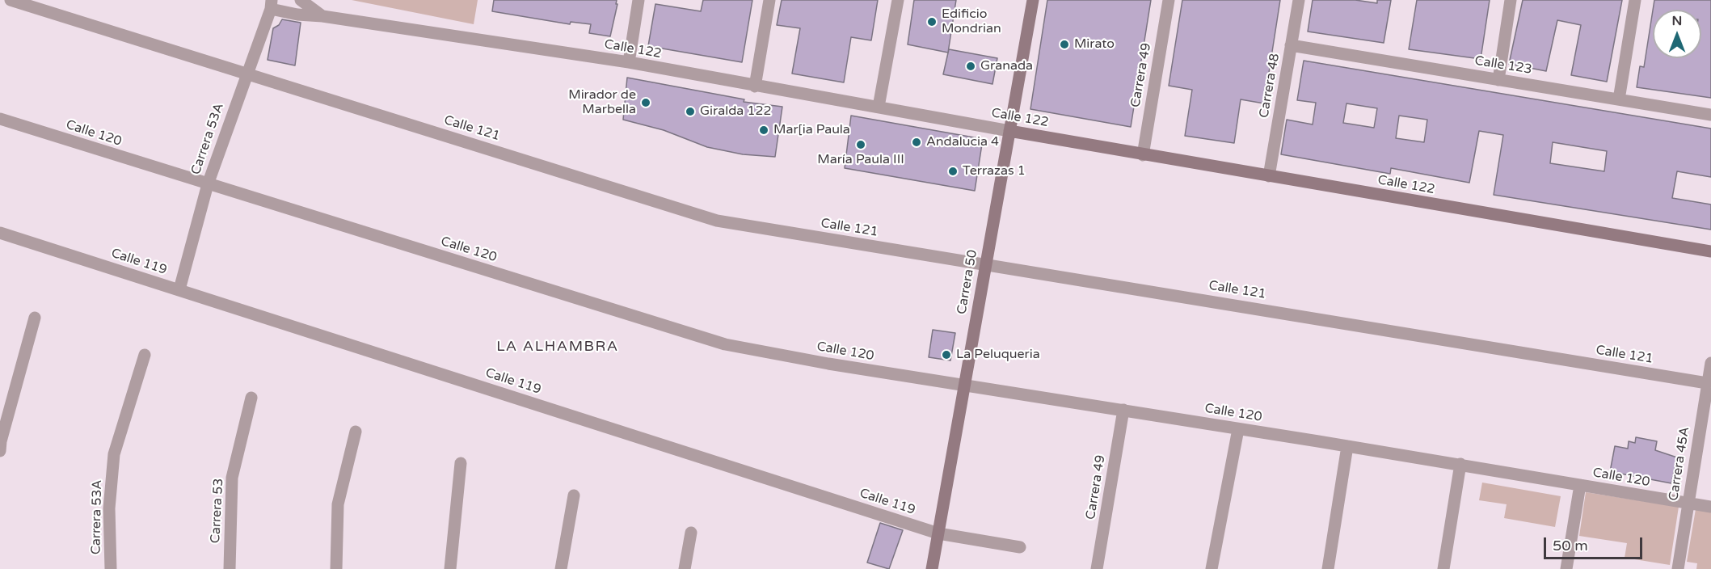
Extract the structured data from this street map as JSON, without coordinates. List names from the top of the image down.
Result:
{
  "streets": {
    "street": [
      "Calle 122",
      "Calle 123",
      "Carrera 49",
      "Carrera 48",
      "Calle 121",
      "Calle 120",
      "Carrera 53A",
      "Calle 119",
      "Carrera 50",
      "Carrera 45A",
      "Carrera 53"
    ]
  },
  "crossings": [
    ["Calle 122", "Carrera 49"],
    ["Calle 122", "Carrera 48"],
    ["Calle 122", "Carrera 53A"],
    ["Calle 122", "Carrera 50"],
    ["Calle 123", "Carrera 48"],
    ["Carrera 49", "Calle 120"],
    ["Calle 121", "Carrera 53A"],
    ["Calle 121", "Carrera 50"],
    ["Calle 121", "Carrera 45A"],
    ["Calle 120", "Carrera 53A"],
    ["Calle 120", "Carrera 50"],
    ["Calle 120", "Carrera 45A"],
    ["Carrera 53A", "Calle 119"],
    ["Calle 119", "Carrera 50"]
  ],
  "districts": ["LA ALHAMBRA"],
  "places": [
    "Edificio Mondrian",
    "Mirato",
    "Granada",
    "Mirador de Marbella",
    "Giralda 122",
    "Mar[ia Paula",
    "Andalucia 4",
    "María Paula III",
    "Terrazas 1",
    "La Peluqueria"
  ],
  "scale_bar": "50 m",
  "north": "top"
}
